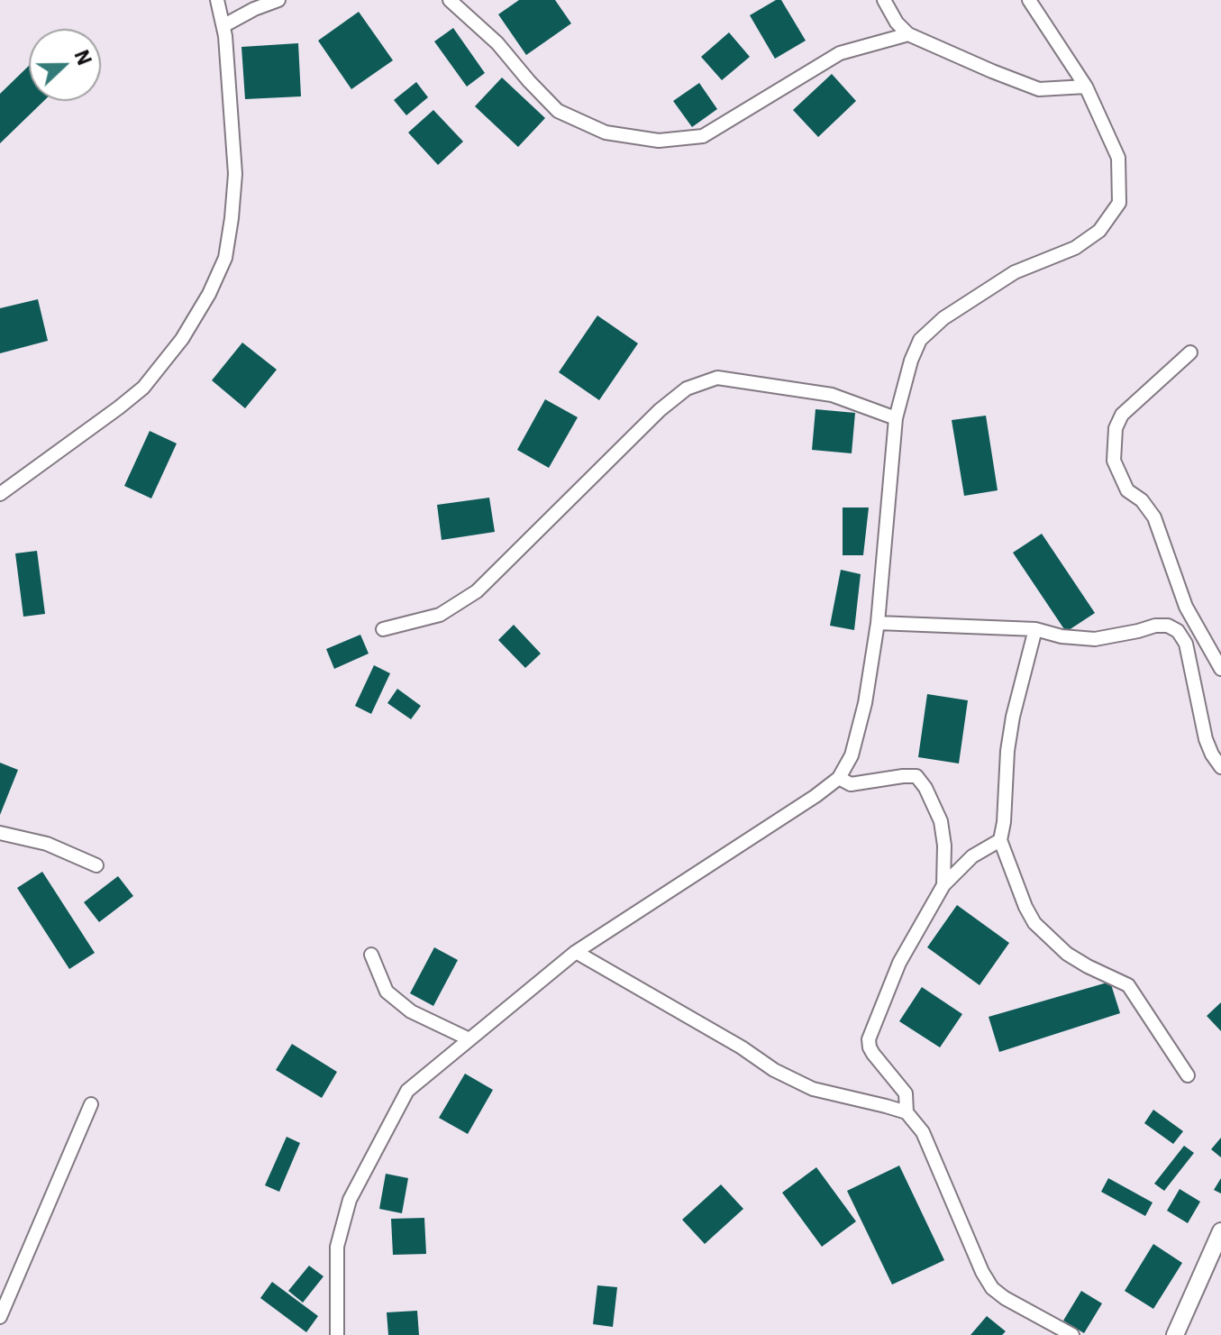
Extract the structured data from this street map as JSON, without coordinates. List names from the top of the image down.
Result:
{
  "north": "right"
}
